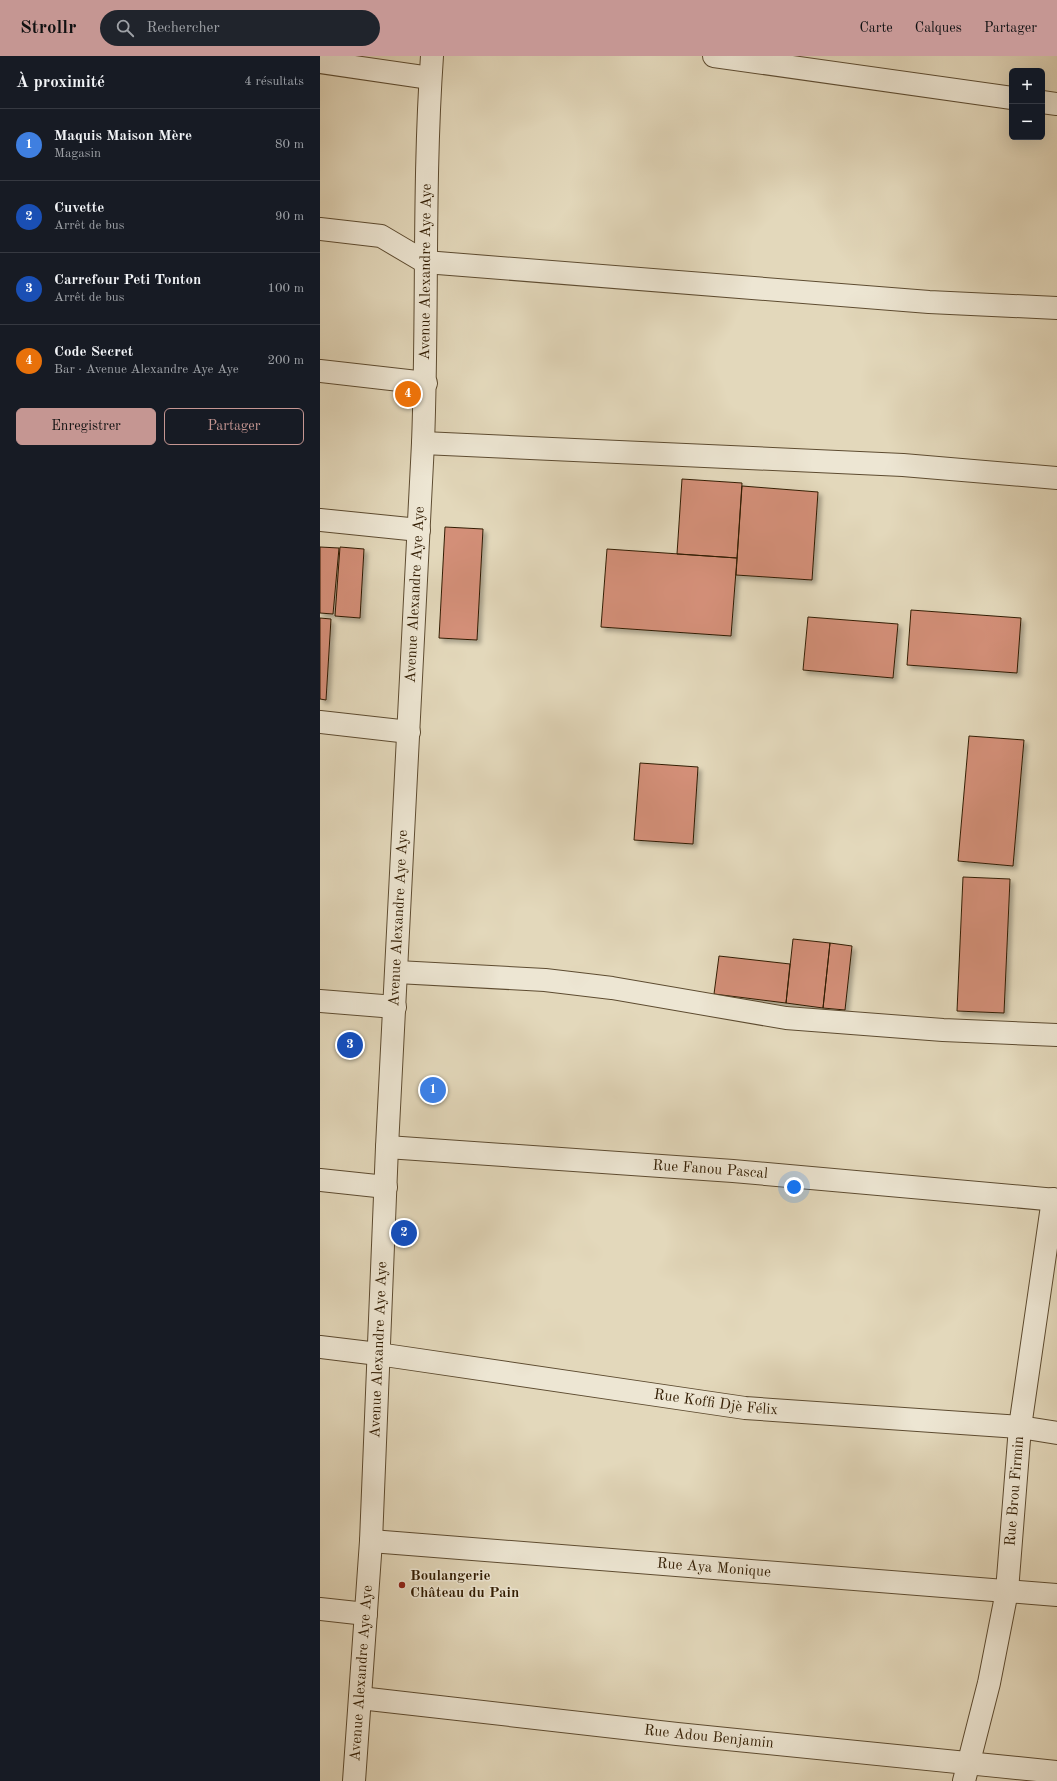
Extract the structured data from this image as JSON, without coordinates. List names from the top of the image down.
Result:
{
  "streets": {
    "street": [
      "Avenue Alexandre Aye Aye",
      "Rue Fanou Pascal",
      "Rue Koffi Djè Félix",
      "Rue Brou Firmin",
      "Rue Aya Monique",
      "Rue Adou Benjamin"
    ]
  },
  "crossings": [
    ["Avenue Alexandre Aye Aye", "Rue Fanou Pascal"],
    ["Avenue Alexandre Aye Aye", "Rue Koffi Djè Félix"],
    ["Avenue Alexandre Aye Aye", "Rue Aya Monique"],
    ["Avenue Alexandre Aye Aye", "Rue Adou Benjamin"],
    ["Rue Fanou Pascal", "Rue Brou Firmin"],
    ["Rue Koffi Djè Félix", "Rue Brou Firmin"],
    ["Rue Brou Firmin", "Rue Aya Monique"],
    ["Rue Brou Firmin", "Rue Adou Benjamin"]
  ],
  "places": ["Boulangerie Château du Pain"],
  "page": {
    "header": "Strollr",
    "search": "Rechercher",
    "nav": ["Carte", "Calques", "Partager"],
    "heading": ["À proximité", "4 résultats"],
    "map_buttons": ["+", "−"],
    "list": [
      {
        "mark": "1",
        "name": "Maquis Maison Mère",
        "note": "Magasin",
        "value": "80 m"
      },
      {
        "mark": "2",
        "name": "Cuvette",
        "note": "Arrêt de bus",
        "value": "90 m"
      },
      {
        "mark": "3",
        "name": "Carrefour Peti Tonton",
        "note": "Arrêt de bus",
        "value": "100 m"
      },
      {
        "mark": "4",
        "name": "Code Secret",
        "note": "Bar · Avenue Alexandre Aye Aye",
        "value": "200 m"
      }
    ],
    "pins": [
      "4",
      "3",
      "1",
      "2"
    ],
    "buttons": ["Enregistrer", "Partager"]
  }
}
